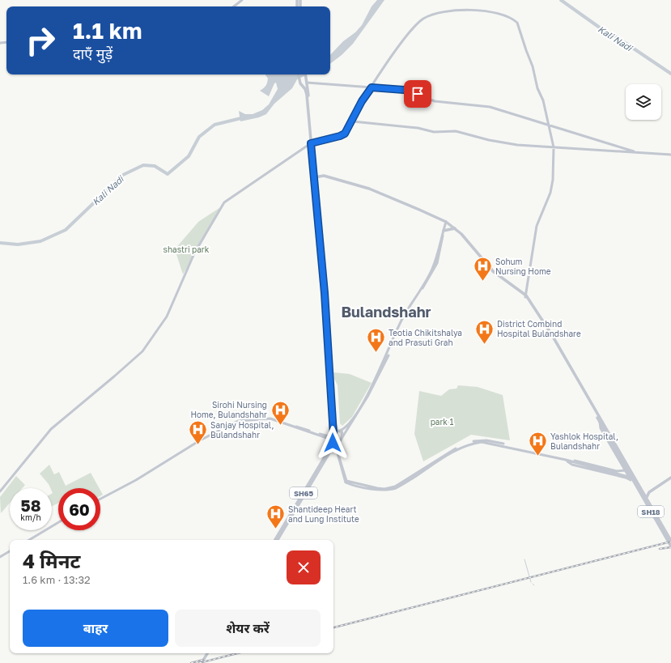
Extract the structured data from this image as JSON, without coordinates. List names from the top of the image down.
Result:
{
  "streets": {
    "main road": ["SH65", "SH18"]
  },
  "districts": ["Bulandshahr"],
  "water": ["Kali Nadi"],
  "parks": ["shastri park", "park 1"],
  "places": {
    "hospital": [
      "Sohum Nursing Home",
      "District Combind Hospital Bulandshare",
      "Teotia Chikitshalya and Prasuti Grah",
      "Sirohi Nursing Home, Bulandshahr",
      "Sanjay Hospital, Bulandshahr",
      "Yashlok Hospital, Bulandshahr",
      "Shantideep Heart and Lung Institute"
    ]
  },
  "page": {
    "turn": ["1.1 km", "दाएँ मुड़ें"],
    "speed": "58 km/h",
    "limit": "60",
    "heading": ["4 मिनट", "1.6 km · 13:32"],
    "buttons": ["बाहर", "शेयर करें"]
  }
}
